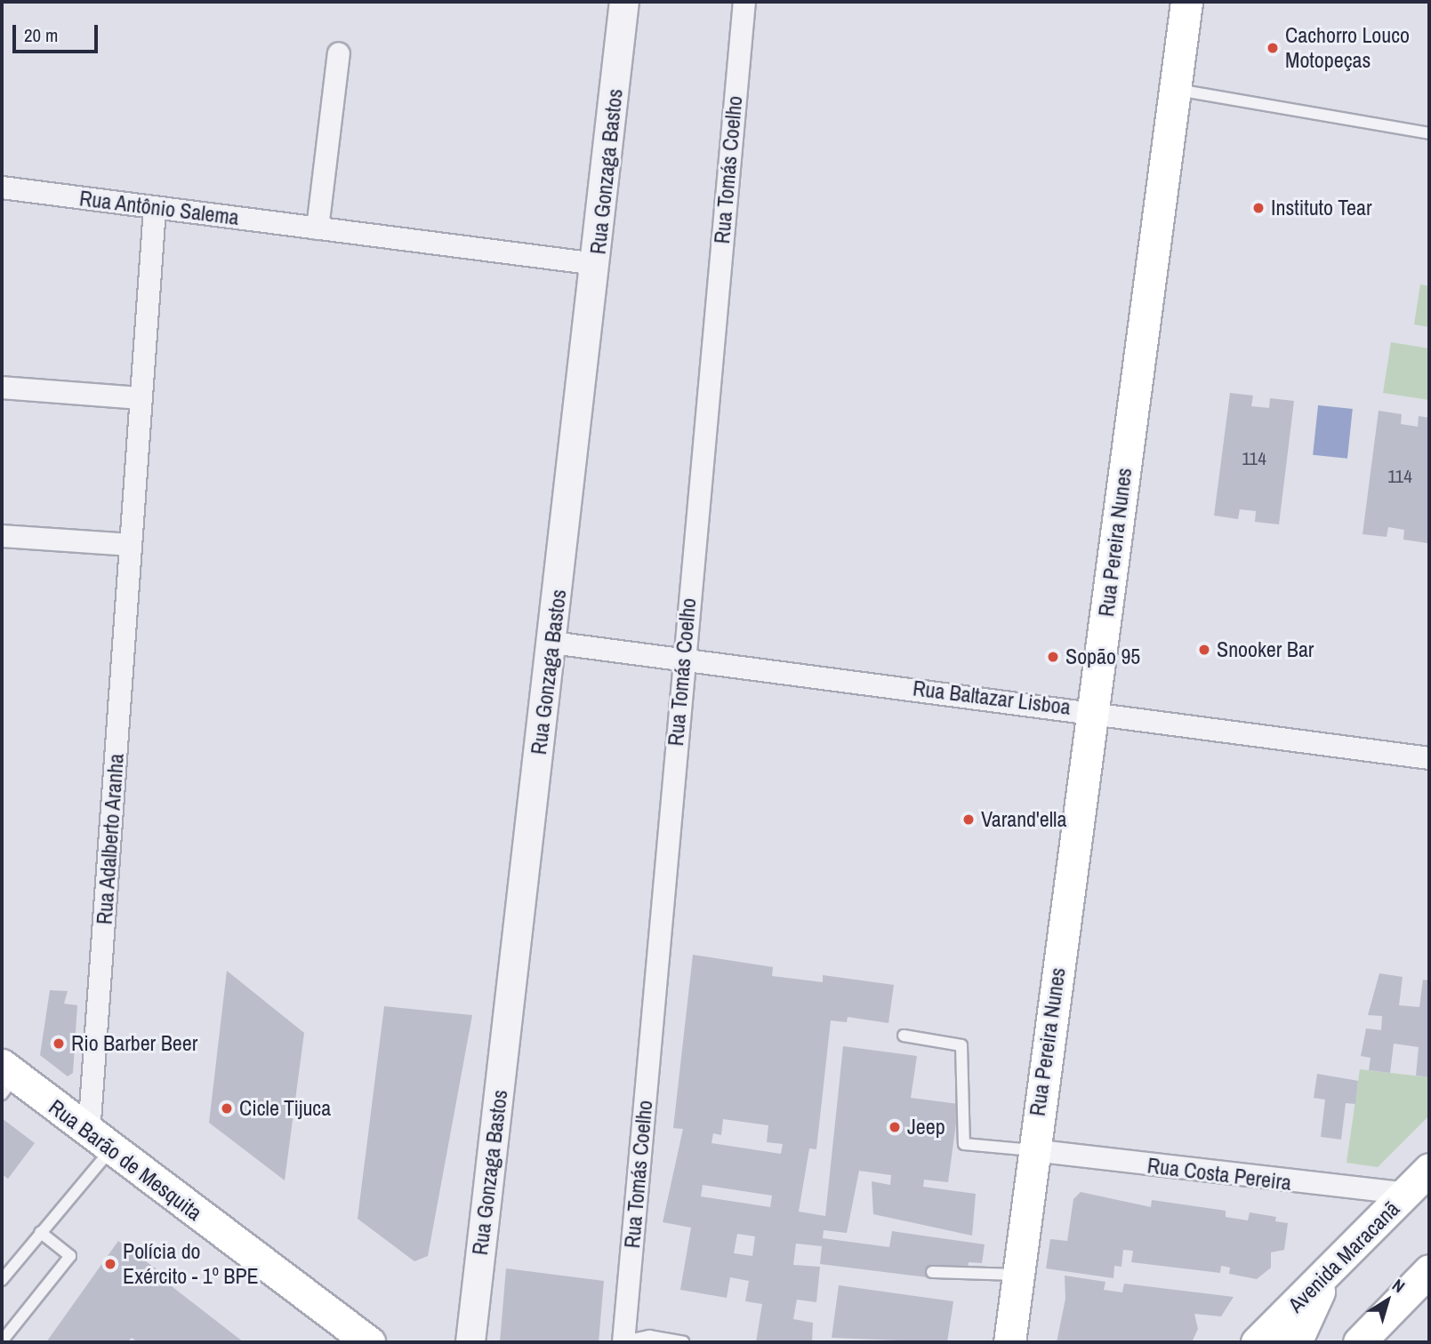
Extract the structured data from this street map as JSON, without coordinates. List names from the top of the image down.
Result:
{
  "streets": {
    "main road": ["Rua Pereira Nunes", "Rua Barão de Mesquita", "Avenida Maracanã"],
    "street": [
      "Rua Tomás Coelho",
      "Rua Gonzaga Bastos",
      "Rua Antônio Salema",
      "Rua Baltazar Lisboa",
      "Rua Adalberto Aranha",
      "Rua Costa Pereira"
    ]
  },
  "crossings": [
    ["Rua Tomás Coelho", "Rua Baltazar Lisboa"],
    ["Rua Gonzaga Bastos", "Rua Antônio Salema"],
    ["Rua Gonzaga Bastos", "Rua Baltazar Lisboa"],
    ["Rua Antônio Salema", "Rua Adalberto Aranha"],
    ["Rua Pereira Nunes", "Rua Baltazar Lisboa"],
    ["Rua Pereira Nunes", "Rua Costa Pereira"],
    ["Rua Adalberto Aranha", "Rua Barão de Mesquita"],
    ["Rua Costa Pereira", "Avenida Maracanã"]
  ],
  "places": [
    "Cachorro Louco Motopeças",
    "Instituto Tear",
    "Snooker Bar",
    "Sopão 95",
    "Varand'ella",
    "Rio Barber Beer",
    "Cicle Tijuca",
    "Jeep",
    "Polícia do Exército - 1º BPE"
  ],
  "house_numbers": ["114", "114"],
  "scale_bar": "20 m",
  "north": "top right"
}
